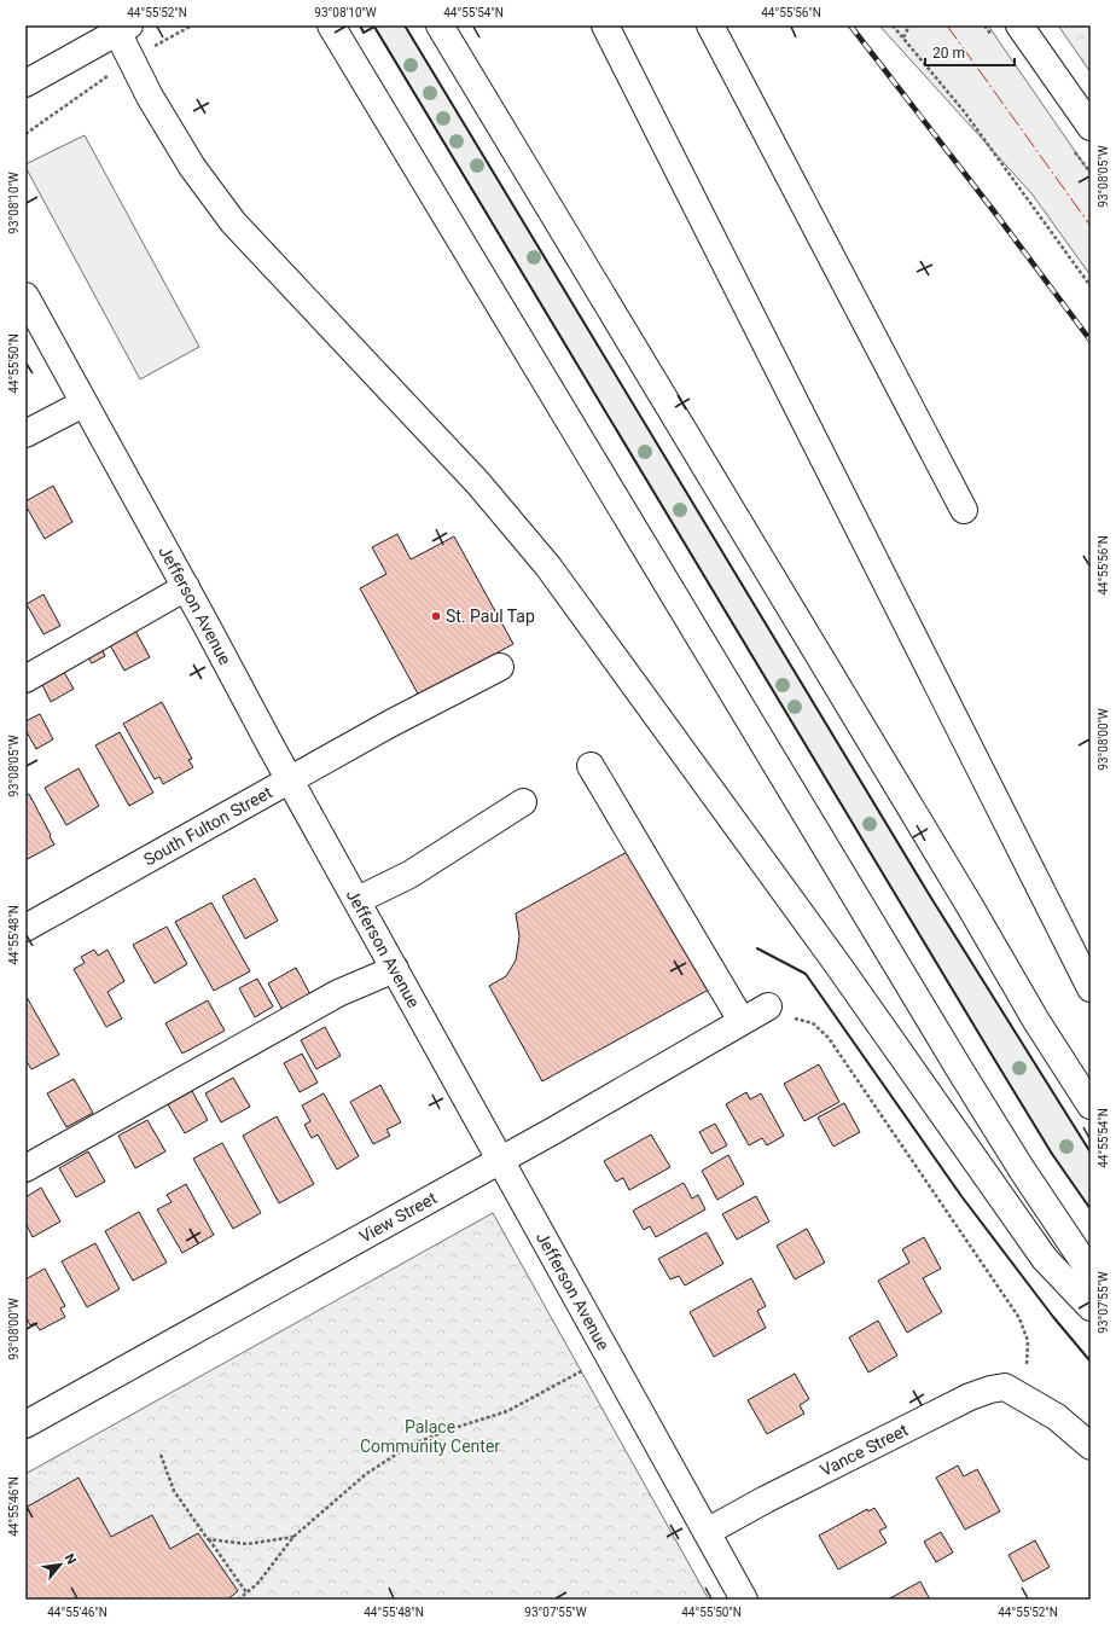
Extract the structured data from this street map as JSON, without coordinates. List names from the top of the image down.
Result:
{
  "streets": {
    "main road": [
      "Jefferson Avenue",
      "South Fulton Street",
      "View Street",
      "Vance Street"
    ]
  },
  "crossings": [
    ["Jefferson Avenue", "South Fulton Street"],
    ["Jefferson Avenue", "View Street"],
    ["Jefferson Avenue", "Vance Street"]
  ],
  "parks": ["Palace Community Center"],
  "places": ["St. Paul Tap"],
  "scale_bar": "20 m",
  "north": "top right",
  "coordinates": [
    "44°55'52\"N",
    "93°08'10\"W",
    "44°55'54\"N",
    "44°55'56\"N",
    "93°08'05\"W",
    "44°55'50\"N",
    "93°08'00\"W",
    "44°55'48\"N",
    "93°07'55\"W",
    "44°55'46\"N"
  ]
}
